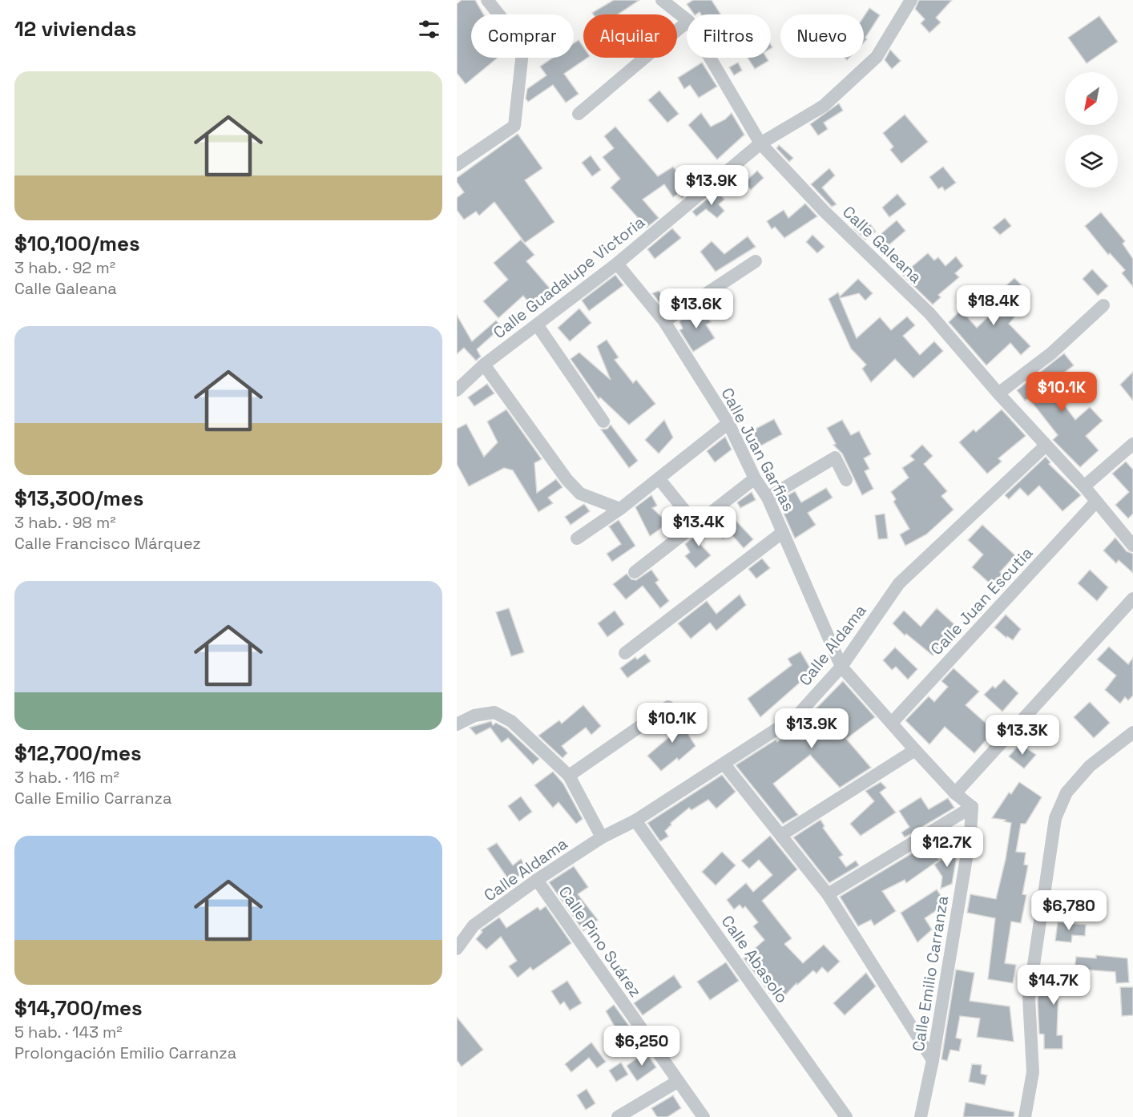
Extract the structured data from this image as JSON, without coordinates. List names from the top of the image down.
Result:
{
  "streets": {
    "street": [
      "Calle Galeana",
      "Calle Guadalupe Victoria",
      "Calle Juan Garfias",
      "Calle Juan Escutia",
      "Calle Aldama",
      "Calle Pino Suárez",
      "Calle Abasolo",
      "Calle Emilio Carranza"
    ]
  },
  "crossings": [
    ["Calle Galeana", "Calle Guadalupe Victoria"],
    ["Calle Galeana", "Calle Juan Escutia"],
    ["Calle Galeana", "Calle Aldama"],
    ["Calle Guadalupe Victoria", "Calle Juan Garfias"],
    ["Calle Juan Garfias", "Calle Juan Escutia"],
    ["Calle Juan Garfias", "Calle Aldama"],
    ["Calle Juan Garfias", "Calle Emilio Carranza"],
    ["Calle Aldama", "Calle Pino Suárez"],
    ["Calle Aldama", "Calle Abasolo"]
  ],
  "north": "bottom left",
  "page": {
    "heading": "12 viviendas",
    "chip": [
      "Comprar",
      "Alquilar",
      "Filtros",
      "Nuevo"
    ],
    "list": [
      {
        "name": "$10,100/mes",
        "note": "3 hab. · 92 m² · Calle Galeana"
      },
      {
        "name": "$13,300/mes",
        "note": "3 hab. · 98 m² · Calle Francisco Márquez"
      },
      {
        "name": "$12,700/mes",
        "note": "3 hab. · 116 m² · Calle Emilio Carranza"
      },
      {
        "name": "$14,700/mes",
        "note": "5 hab. · 143 m² · Prolongación Emilio Carranza"
      }
    ],
    "price": [
      "$13.9K",
      "$18.4K",
      "$13.6K",
      "$10.1K",
      "$13.4K",
      "$10.1K",
      "$13.9K",
      "$13.3K",
      "$12.7K",
      "$6,780",
      "$14.7K",
      "$6,250"
    ]
  }
}
